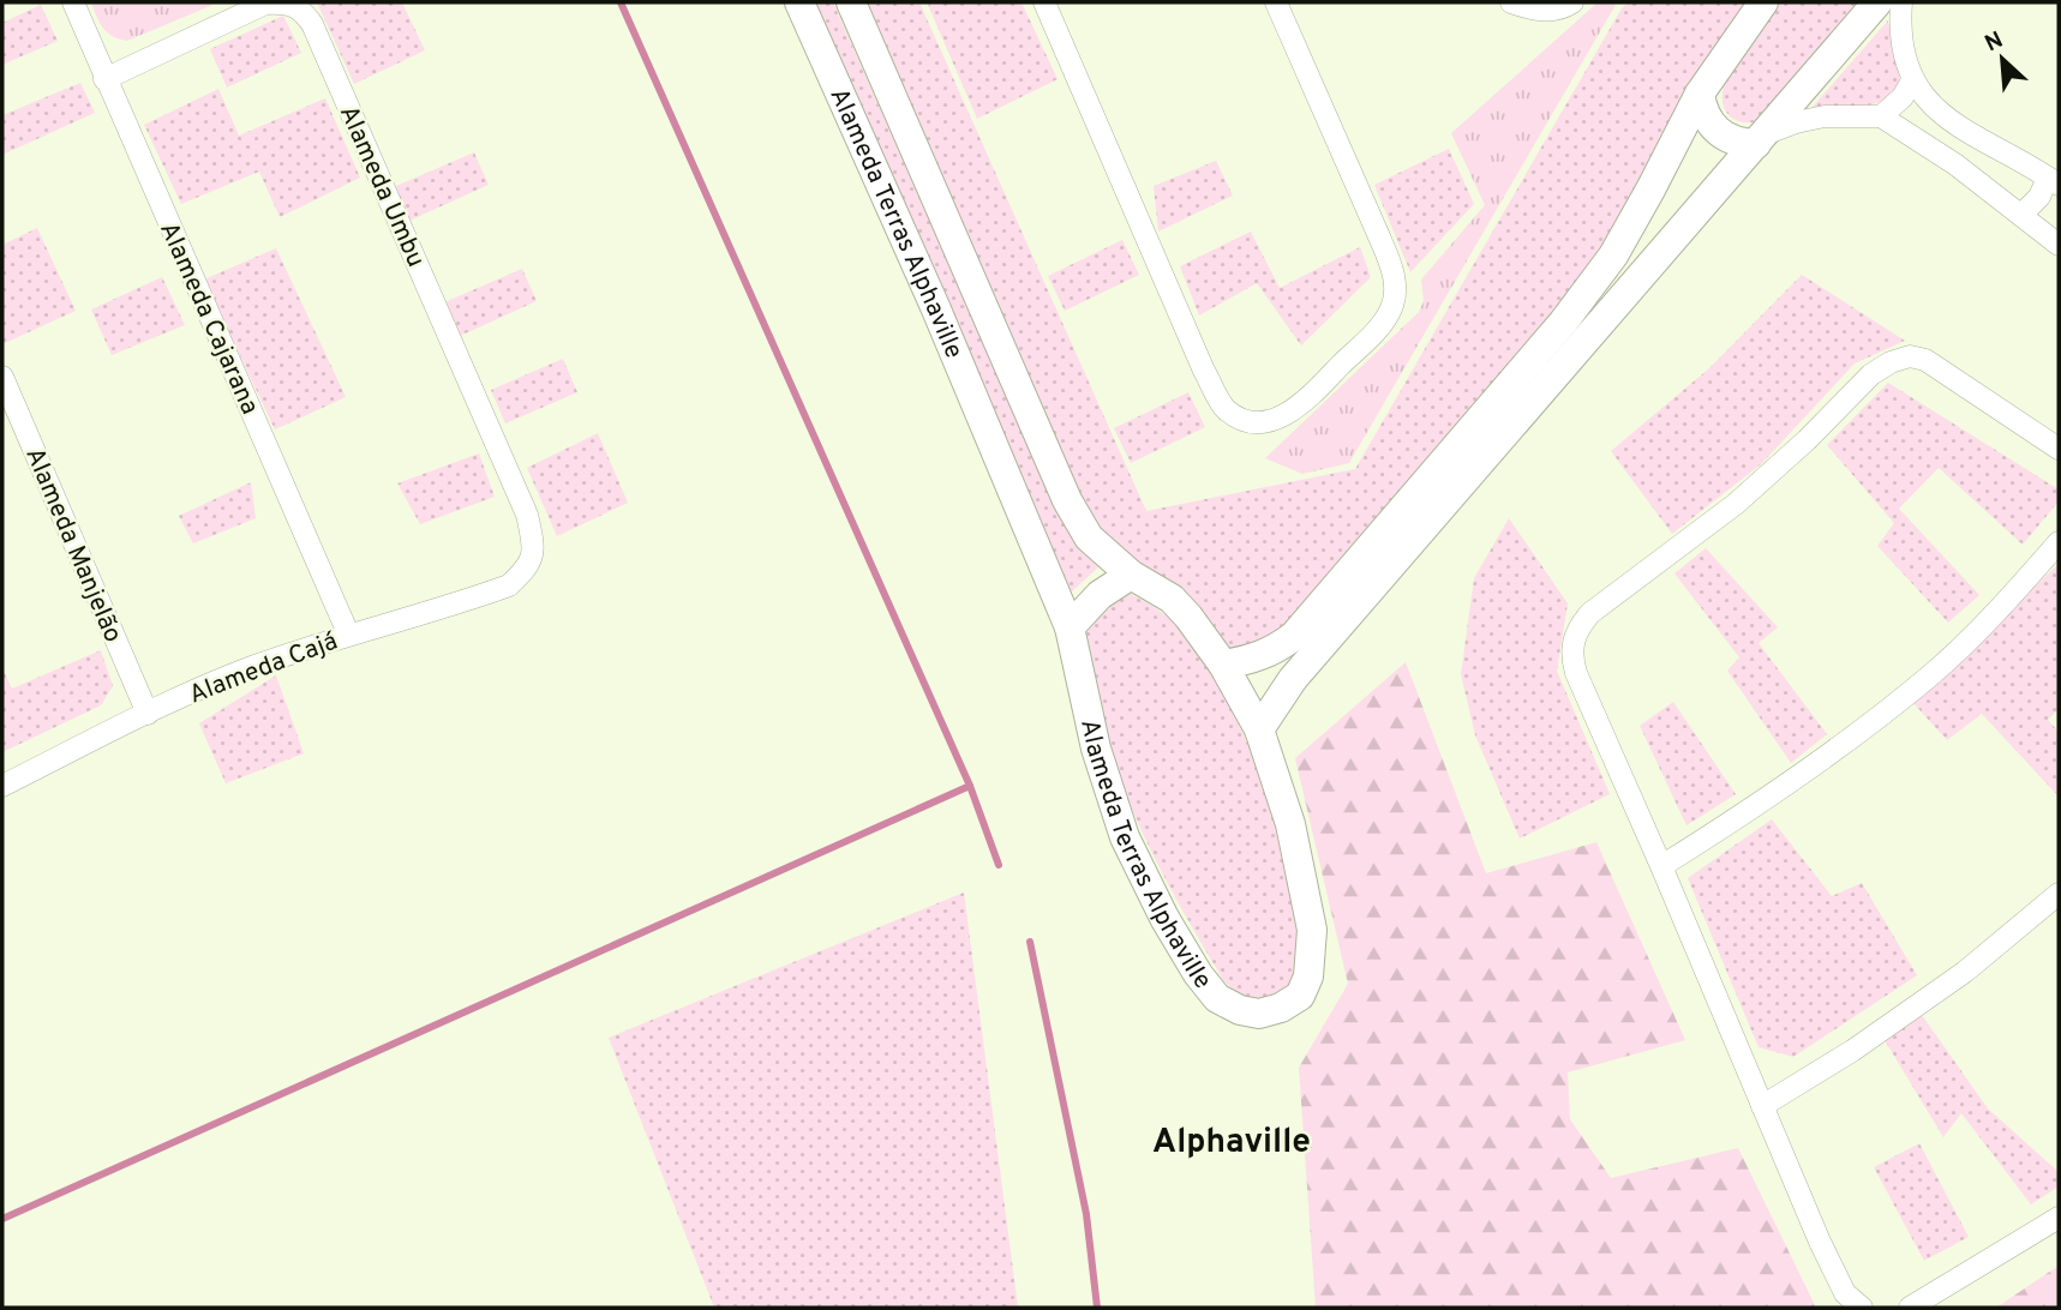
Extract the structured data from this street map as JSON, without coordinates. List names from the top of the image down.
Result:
{
  "streets": {
    "street": [
      "Alameda Umbu",
      "Alameda Terras Alphaville",
      "Alameda Cajarana",
      "Alameda Manjelão",
      "Alameda Cajá"
    ]
  },
  "crossings": [
    ["Alameda Umbu", "Alameda Cajarana"],
    ["Alameda Umbu", "Alameda Cajá"],
    ["Alameda Cajarana", "Alameda Cajá"],
    ["Alameda Manjelão", "Alameda Cajá"]
  ],
  "districts": ["Alphaville"],
  "north": "top left"
}
